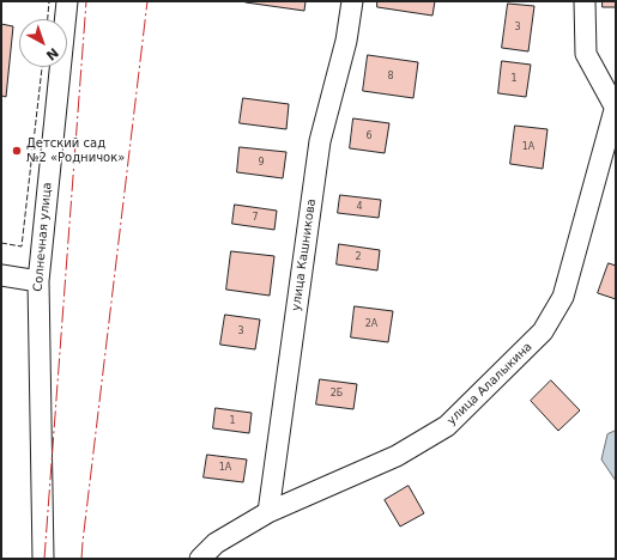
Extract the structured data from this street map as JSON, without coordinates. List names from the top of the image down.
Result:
{
  "streets": {
    "street": ["Солнечная улица", "улица Кашникова", "улица Алалыкина"]
  },
  "crossings": [
    ["улица Кашникова", "улица Алалыкина"]
  ],
  "places": ["Детский сад №2 «Родничок»"],
  "house_numbers": [
    "3",
    "8",
    "1",
    "6",
    "1А",
    "9",
    "4",
    "7",
    "2",
    "2А",
    "3",
    "2Б",
    "1",
    "1А"
  ],
  "north": "bottom right"
}
